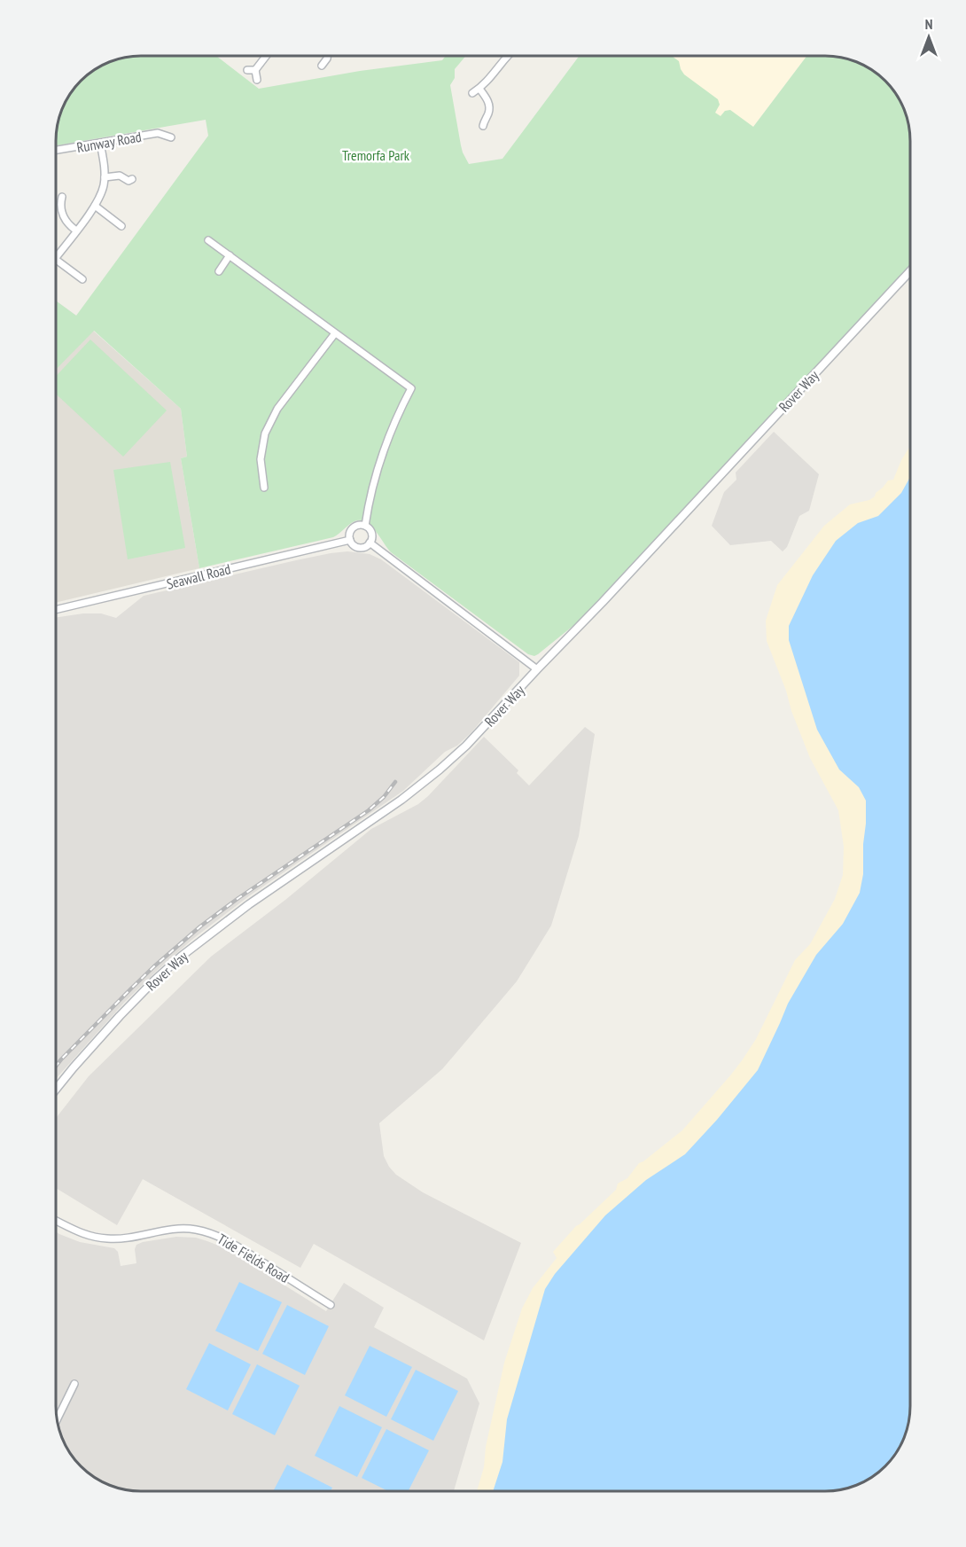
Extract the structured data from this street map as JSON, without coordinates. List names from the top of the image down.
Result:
{
  "streets": {
    "street": [
      "Runway Road",
      "Rover Way",
      "Seawall Road",
      "Tide Fields Road"
    ]
  },
  "parks": ["Tremorfa Park"],
  "north": "top"
}
